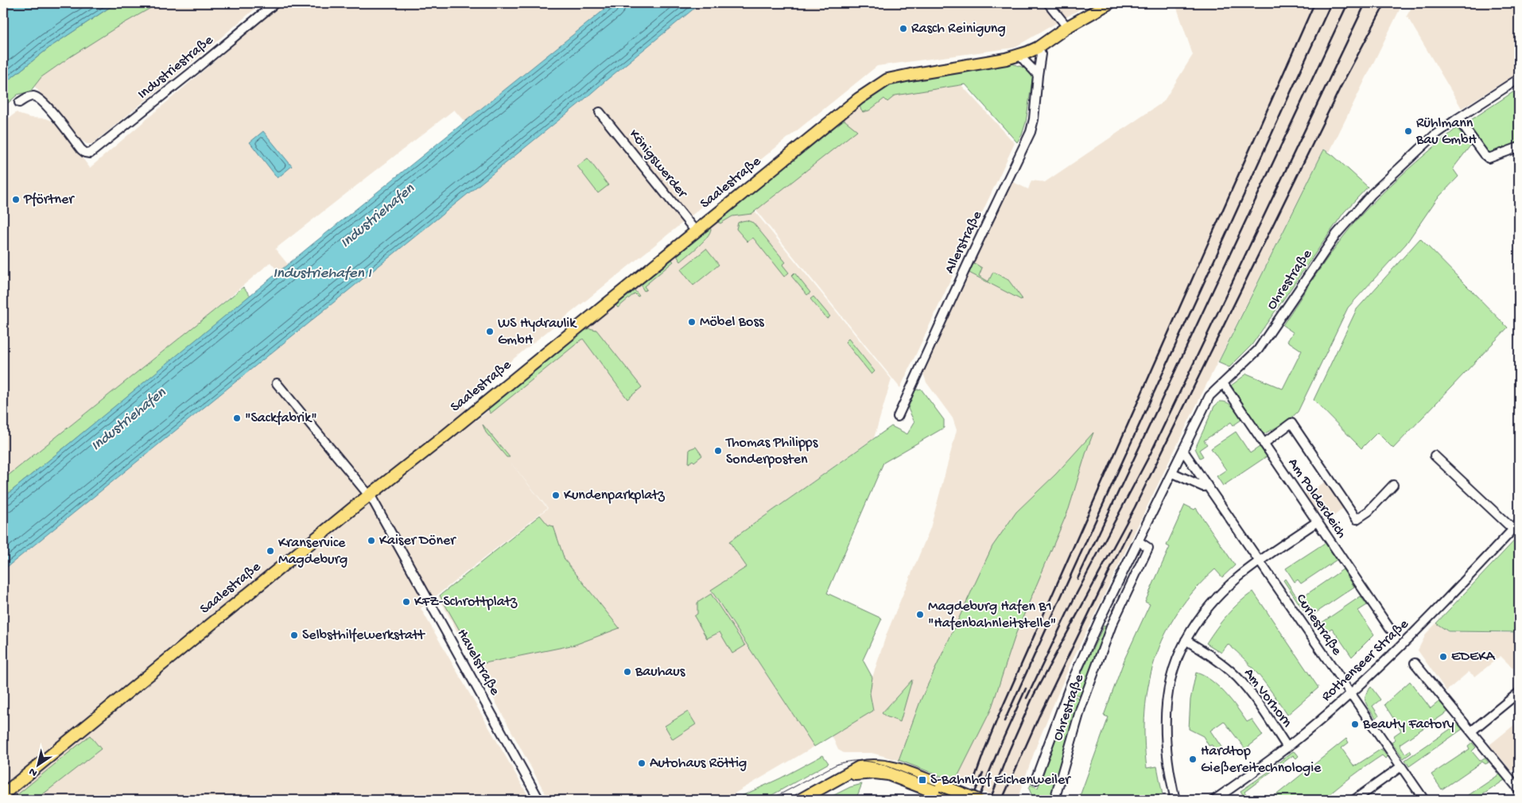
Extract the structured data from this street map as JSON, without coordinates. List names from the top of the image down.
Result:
{
  "streets": {
    "main road": ["Saalestraße"],
    "street": [
      "Industriestraße",
      "Königswerder",
      "Allerstraße",
      "Ohrestraße",
      "Am Polderdeich",
      "Curiestraße",
      "Rothenseer Straße",
      "Havelstraße",
      "Am Vorhorn"
    ]
  },
  "crossings": [
    ["Königswerder", "Saalestraße"],
    ["Saalestraße", "Allerstraße"],
    ["Saalestraße", "Havelstraße"],
    ["Ohrestraße", "Am Polderdeich"],
    ["Ohrestraße", "Curiestraße"],
    ["Curiestraße", "Rothenseer Straße"],
    ["Rothenseer Straße", "Am Vorhorn"]
  ],
  "water": ["Industriehafen", "Industriehafen I"],
  "places": {
    "other": [
      "Rasch Reinigung",
      "Rühlmann Bau GmbH",
      "Pförtner",
      "Möbel Boss",
      "WS Hydraulik GmbH",
      "\"Sackfabrik\"",
      "Thomas Philipps Sonderposten",
      "Kundenparkplatz",
      "Kaiser Döner",
      "Kranservice Magdeburg",
      "KFZ-Schrottplatz",
      "Magdeburg Hafen B1 \"Hafenbahnleitstelle\"",
      "Selbsthilfewerkstatt",
      "EDEKA",
      "Bauhaus",
      "Beauty Factory",
      "Hardtop Gießereitechnologie",
      "Autohaus Röttig"
    ],
    "transit": ["S-Bahnhof Eichenweiler"]
  },
  "north": "bottom left"
}
